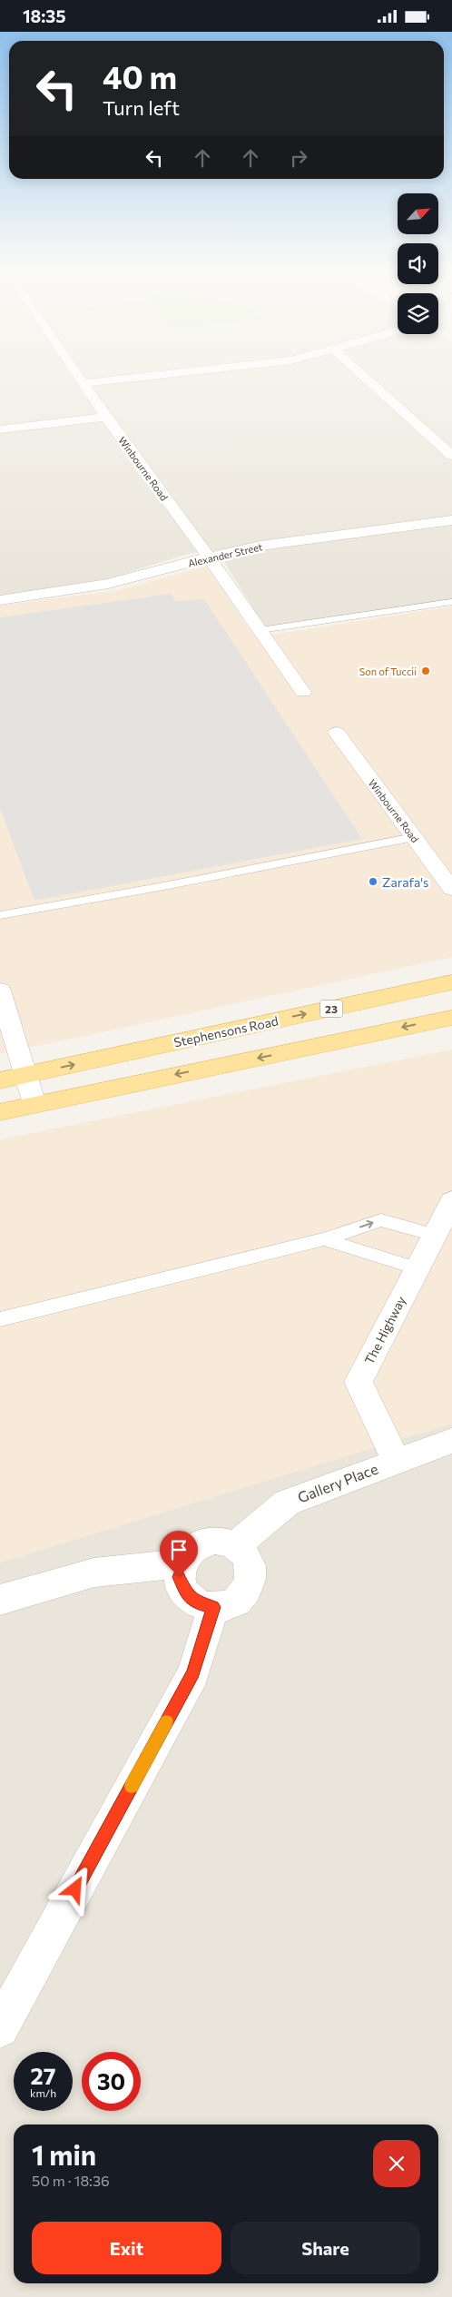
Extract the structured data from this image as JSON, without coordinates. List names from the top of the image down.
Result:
{
  "streets": {
    "main road": ["23", "Stephensons Road"],
    "street": [
      "Winbourne Road",
      "Alexander Street",
      "The Highway",
      "Gallery Place"
    ]
  },
  "crossings": [
    ["Winbourne Road", "Alexander Street"],
    ["The Highway", "Gallery Place"]
  ],
  "places": ["Son of Tuccii", "Zarafa's"],
  "north": "top right",
  "page": {
    "status": "18:35",
    "turn": ["40 m", "Turn left"],
    "speed": "27 km/h",
    "limit": "30",
    "heading": ["1 min", "50 m · 18:36"],
    "buttons": ["Exit", "Share"]
  }
}
